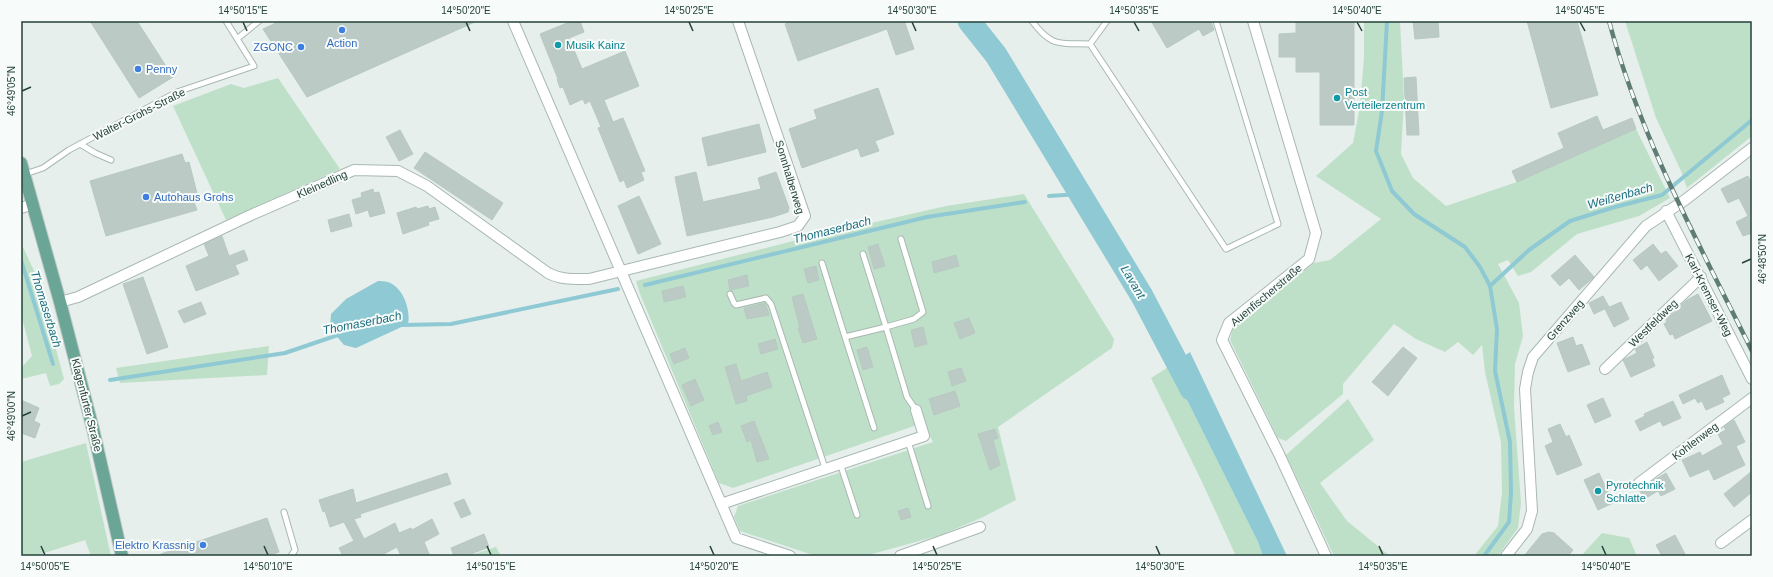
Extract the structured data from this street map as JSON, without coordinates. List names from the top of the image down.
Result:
{
  "streets": {
    "main road": ["Klagenfurter Straße"],
    "street": [
      "Sonnhalberweg",
      "Kleinedling",
      "Auenfischerstraße",
      "Karl-Kremser-Weg",
      "Grenzweg",
      "Westfeldweg",
      "Kohlenweg"
    ],
    "lane": ["Walter-Grohs-Straße"]
  },
  "crossings": [
    ["Walter-Grohs-Straße", "Klagenfurter Straße"],
    ["Sonnhalberweg", "Kleinedling"],
    ["Kleinedling", "Klagenfurter Straße"],
    ["Karl-Kremser-Weg", "Grenzweg"],
    ["Karl-Kremser-Weg", "Westfeldweg"]
  ],
  "water": ["Weißenbach", "Thomaserbach", "Lavant"],
  "places": [
    "Action",
    "Musik Kainz",
    "ZGONC",
    "Penny",
    "Post Verteilerzentrum",
    "Autohaus Grohs",
    "Pyrotechnik Schlatte",
    "Elektro Krassnig"
  ],
  "coordinates": [
    "14°50'15\"E",
    "14°50'20\"E",
    "14°50'25\"E",
    "14°50'30\"E",
    "14°50'35\"E",
    "14°50'40\"E",
    "14°50'45\"E",
    "46°49'05\"N",
    "46°48'50\"N",
    "46°49'00\"N",
    "14°50'05\"E",
    "14°50'10\"E"
  ]
}
